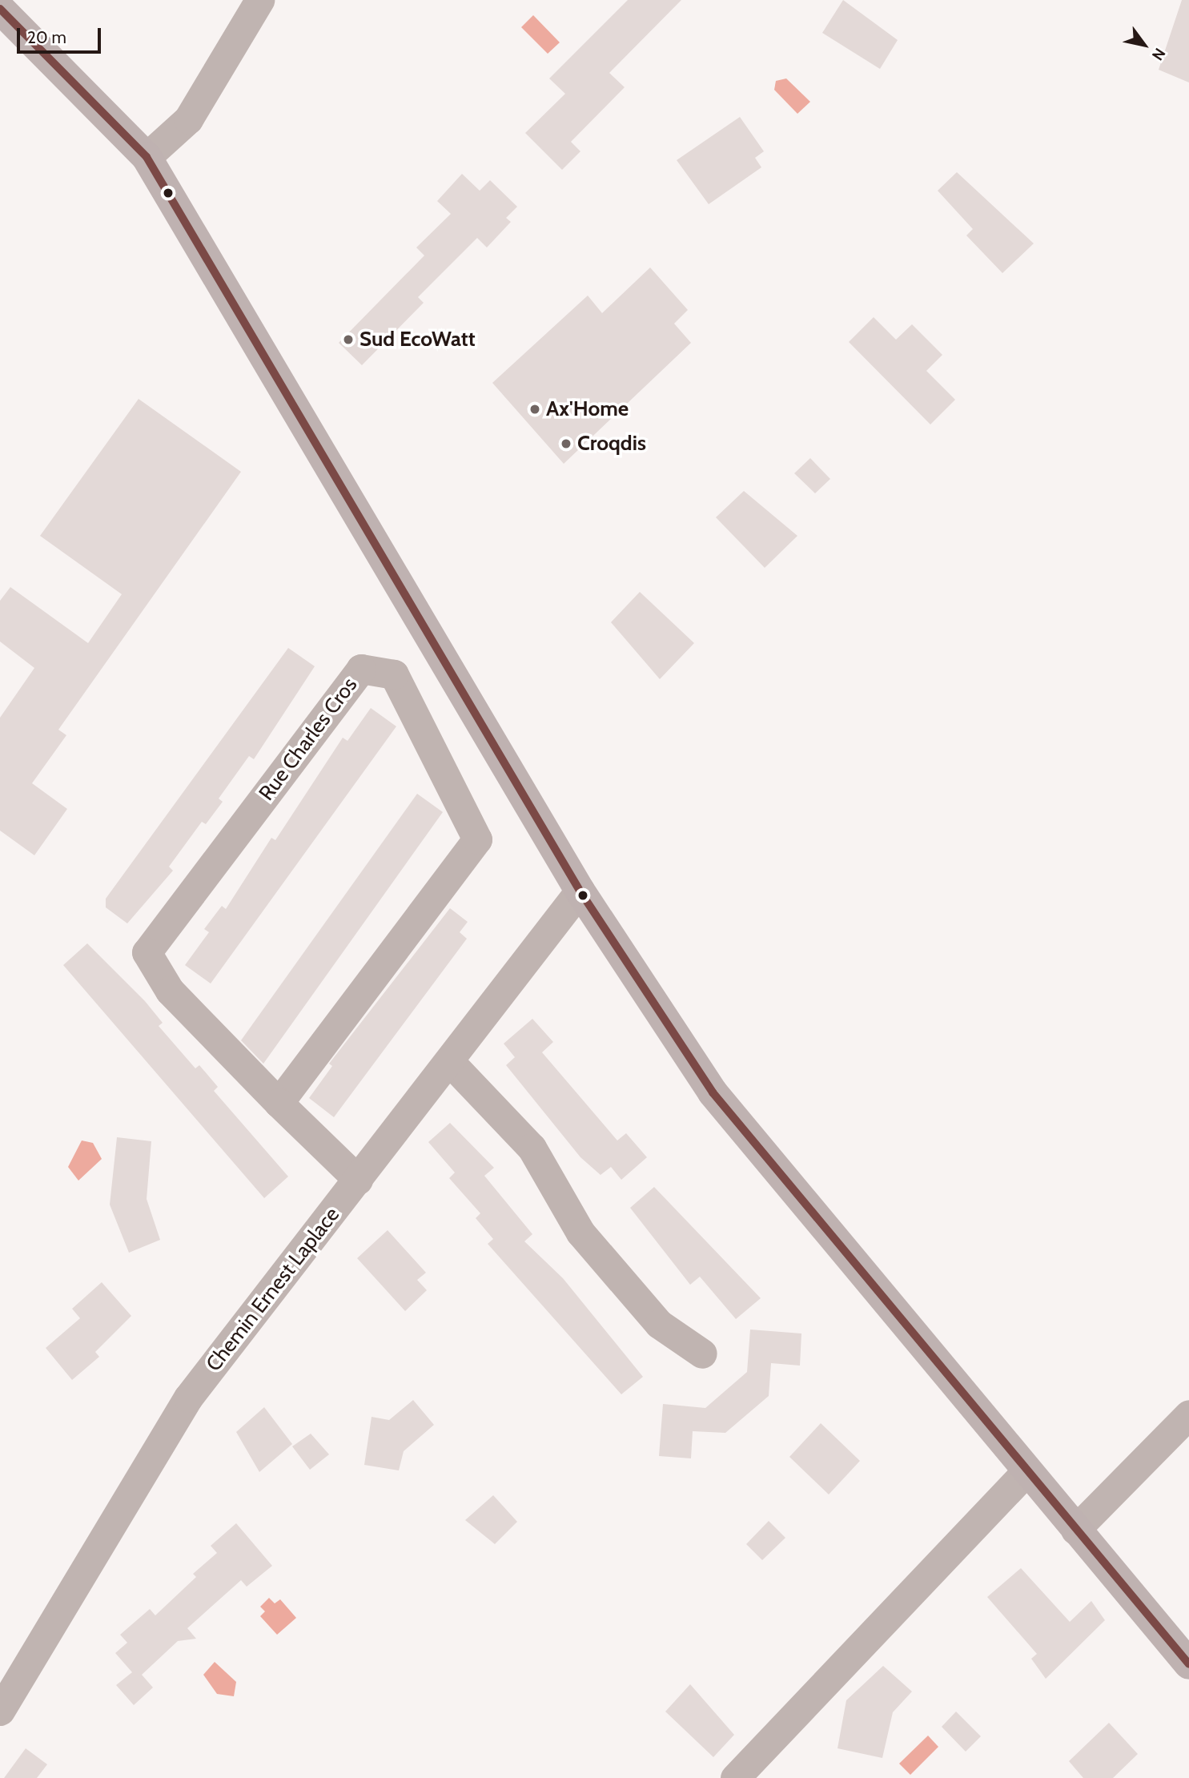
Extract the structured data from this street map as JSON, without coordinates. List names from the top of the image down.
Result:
{
  "streets": {
    "street": ["Rue Charles Cros", "Chemin Ernest Laplace"]
  },
  "crossings": [
    ["Rue Charles Cros", "Chemin Ernest Laplace"]
  ],
  "places": ["Sud EcoWatt", "Ax'Home", "Croqdis"],
  "scale_bar": "20 m",
  "north": "bottom right"
}
